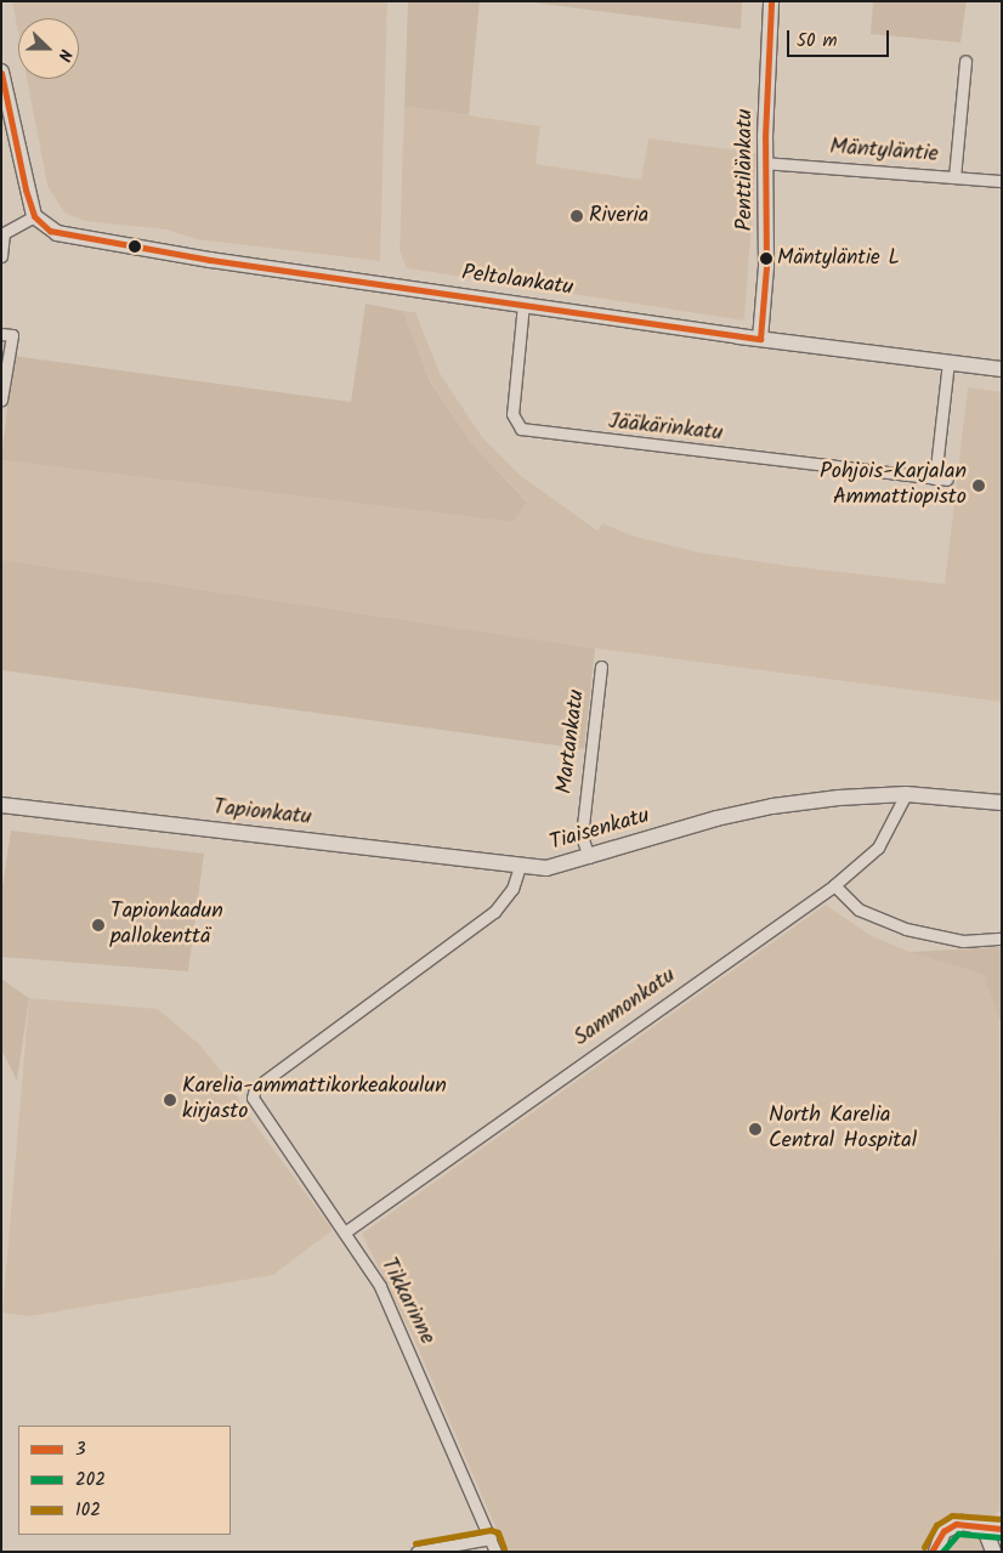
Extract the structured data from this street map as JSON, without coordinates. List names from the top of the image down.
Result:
{
  "streets": {
    "street": [
      "Mäntyläntie",
      "Penttilänkatu",
      "Peltolankatu",
      "Jääkärinkatu",
      "Martankatu",
      "Tapionkatu",
      "Tiaisenkatu",
      "Sammonkatu",
      "Tikkarinne"
    ]
  },
  "crossings": [
    ["Mäntyläntie", "Penttilänkatu"],
    ["Penttilänkatu", "Peltolankatu"],
    ["Peltolankatu", "Jääkärinkatu"],
    ["Martankatu", "Tiaisenkatu"],
    ["Tapionkatu", "Tiaisenkatu"],
    ["Tapionkatu", "Tikkarinne"],
    ["Tiaisenkatu", "Sammonkatu"],
    ["Tiaisenkatu", "Tikkarinne"],
    ["Sammonkatu", "Tikkarinne"]
  ],
  "places": [
    "Riveria",
    "Mäntyläntie L",
    "Pohjois-Karjalan Ammattiopisto",
    "Tapionkadun pallokenttä",
    "Karelia-ammattikorkeakoulun kirjasto",
    "North Karelia Central Hospital"
  ],
  "lines": ["transit line 3", "transit line 102", "transit line 202"],
  "legend": ["3", "202", "102"],
  "scale_bar": "50 m",
  "north": "right"
}
